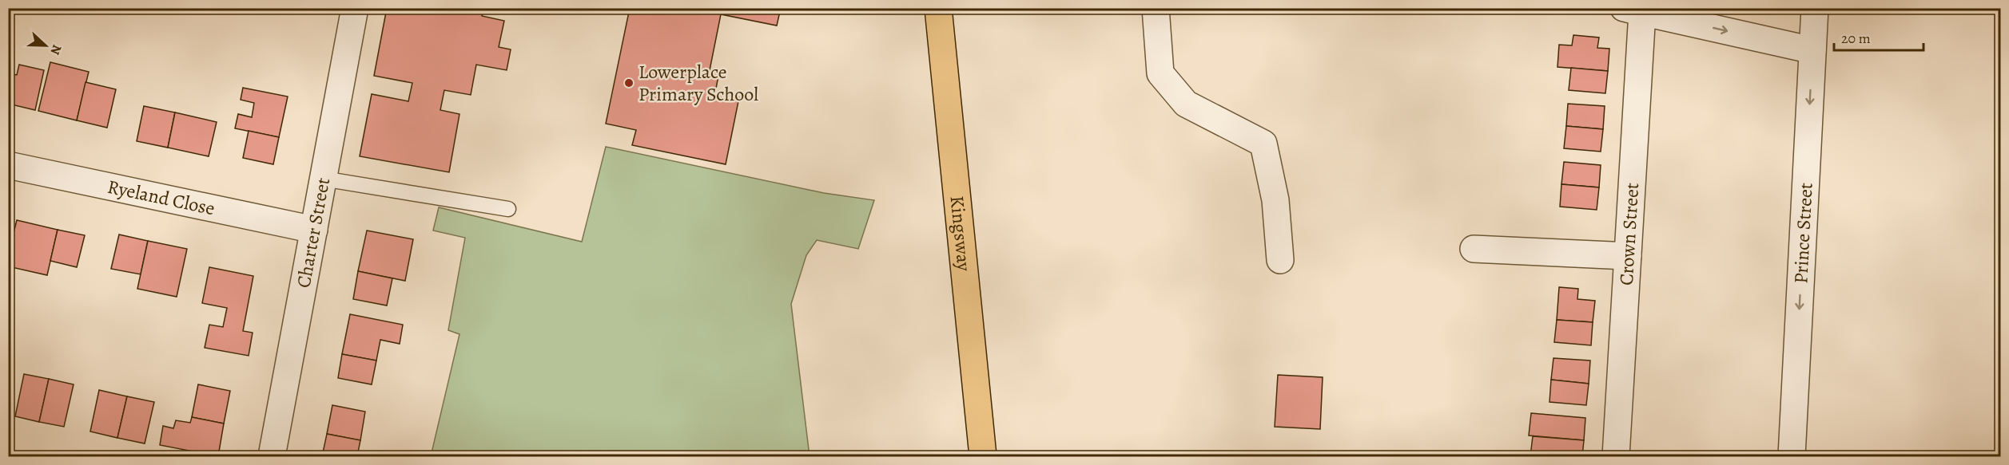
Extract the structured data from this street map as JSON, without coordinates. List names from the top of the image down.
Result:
{
  "streets": {
    "highway": ["Kingsway"],
    "street": [
      "Ryeland Close",
      "Charter Street",
      "Prince Street",
      "Crown Street"
    ]
  },
  "crossings": [
    ["Ryeland Close", "Charter Street"]
  ],
  "one_way": ["Prince Street"],
  "places": ["Lowerplace Primary School"],
  "scale_bar": "20 m",
  "north": "right"
}
